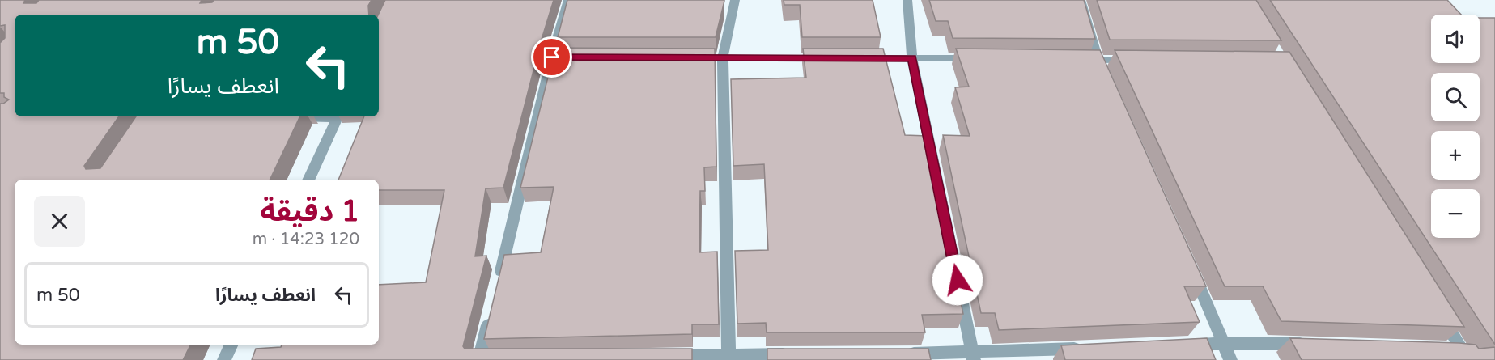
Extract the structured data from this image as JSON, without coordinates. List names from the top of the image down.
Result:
{
  "page": {
    "map_buttons": ["+", "−"],
    "turn": ["50 m", "انعطف يسارًا"],
    "heading": ["1 دقيقة", "120 m · 14:23"],
    "list": [
      {
        "name": "انعطف يسارًا",
        "value": "50 m"
      }
    ]
  }
}
